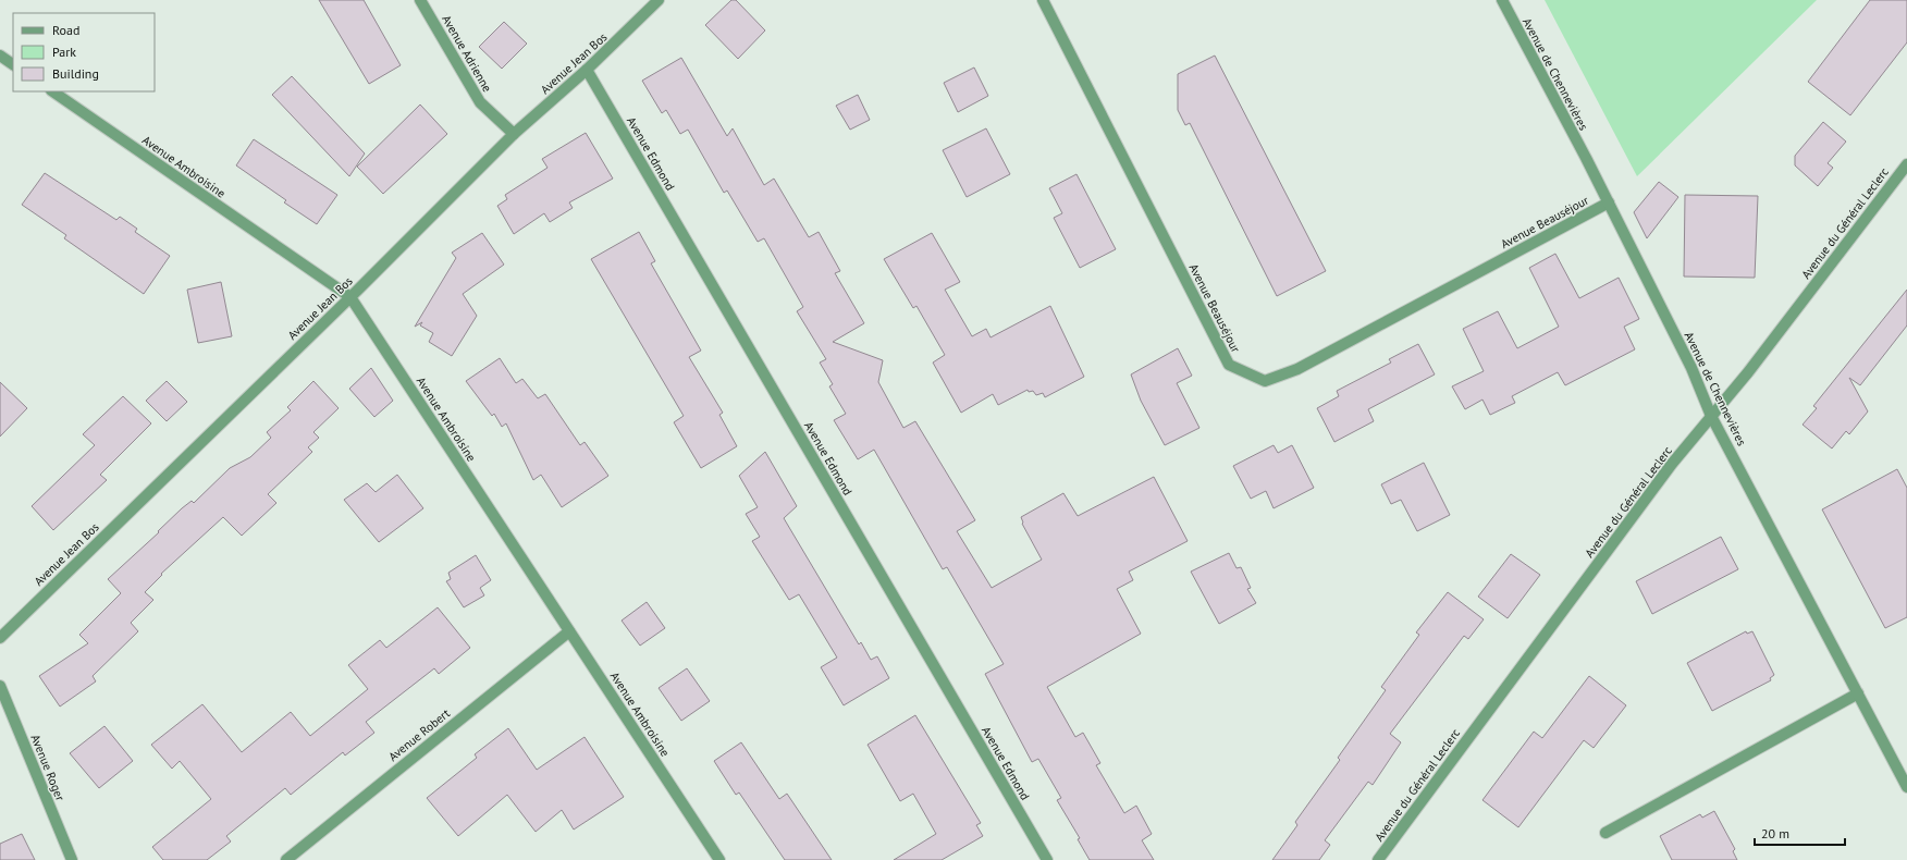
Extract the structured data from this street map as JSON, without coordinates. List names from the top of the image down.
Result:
{
  "streets": {
    "street": [
      "Avenue Adrienne",
      "Avenue Jean Bos",
      "Avenue de Chennevières",
      "Avenue Edmond",
      "Avenue Ambroisine",
      "Avenue Beauséjour",
      "Avenue du Général Leclerc",
      "Avenue Robert",
      "Avenue Roger"
    ]
  },
  "crossings": [
    ["Avenue Adrienne", "Avenue Jean Bos"],
    ["Avenue Jean Bos", "Avenue Edmond"],
    ["Avenue Jean Bos", "Avenue Ambroisine"],
    ["Avenue de Chennevières", "Avenue Beauséjour"],
    ["Avenue de Chennevières", "Avenue du Général Leclerc"],
    ["Avenue Ambroisine", "Avenue Robert"]
  ],
  "legend": ["Road", "Park", "Building"],
  "scale_bar": "20 m"
}
